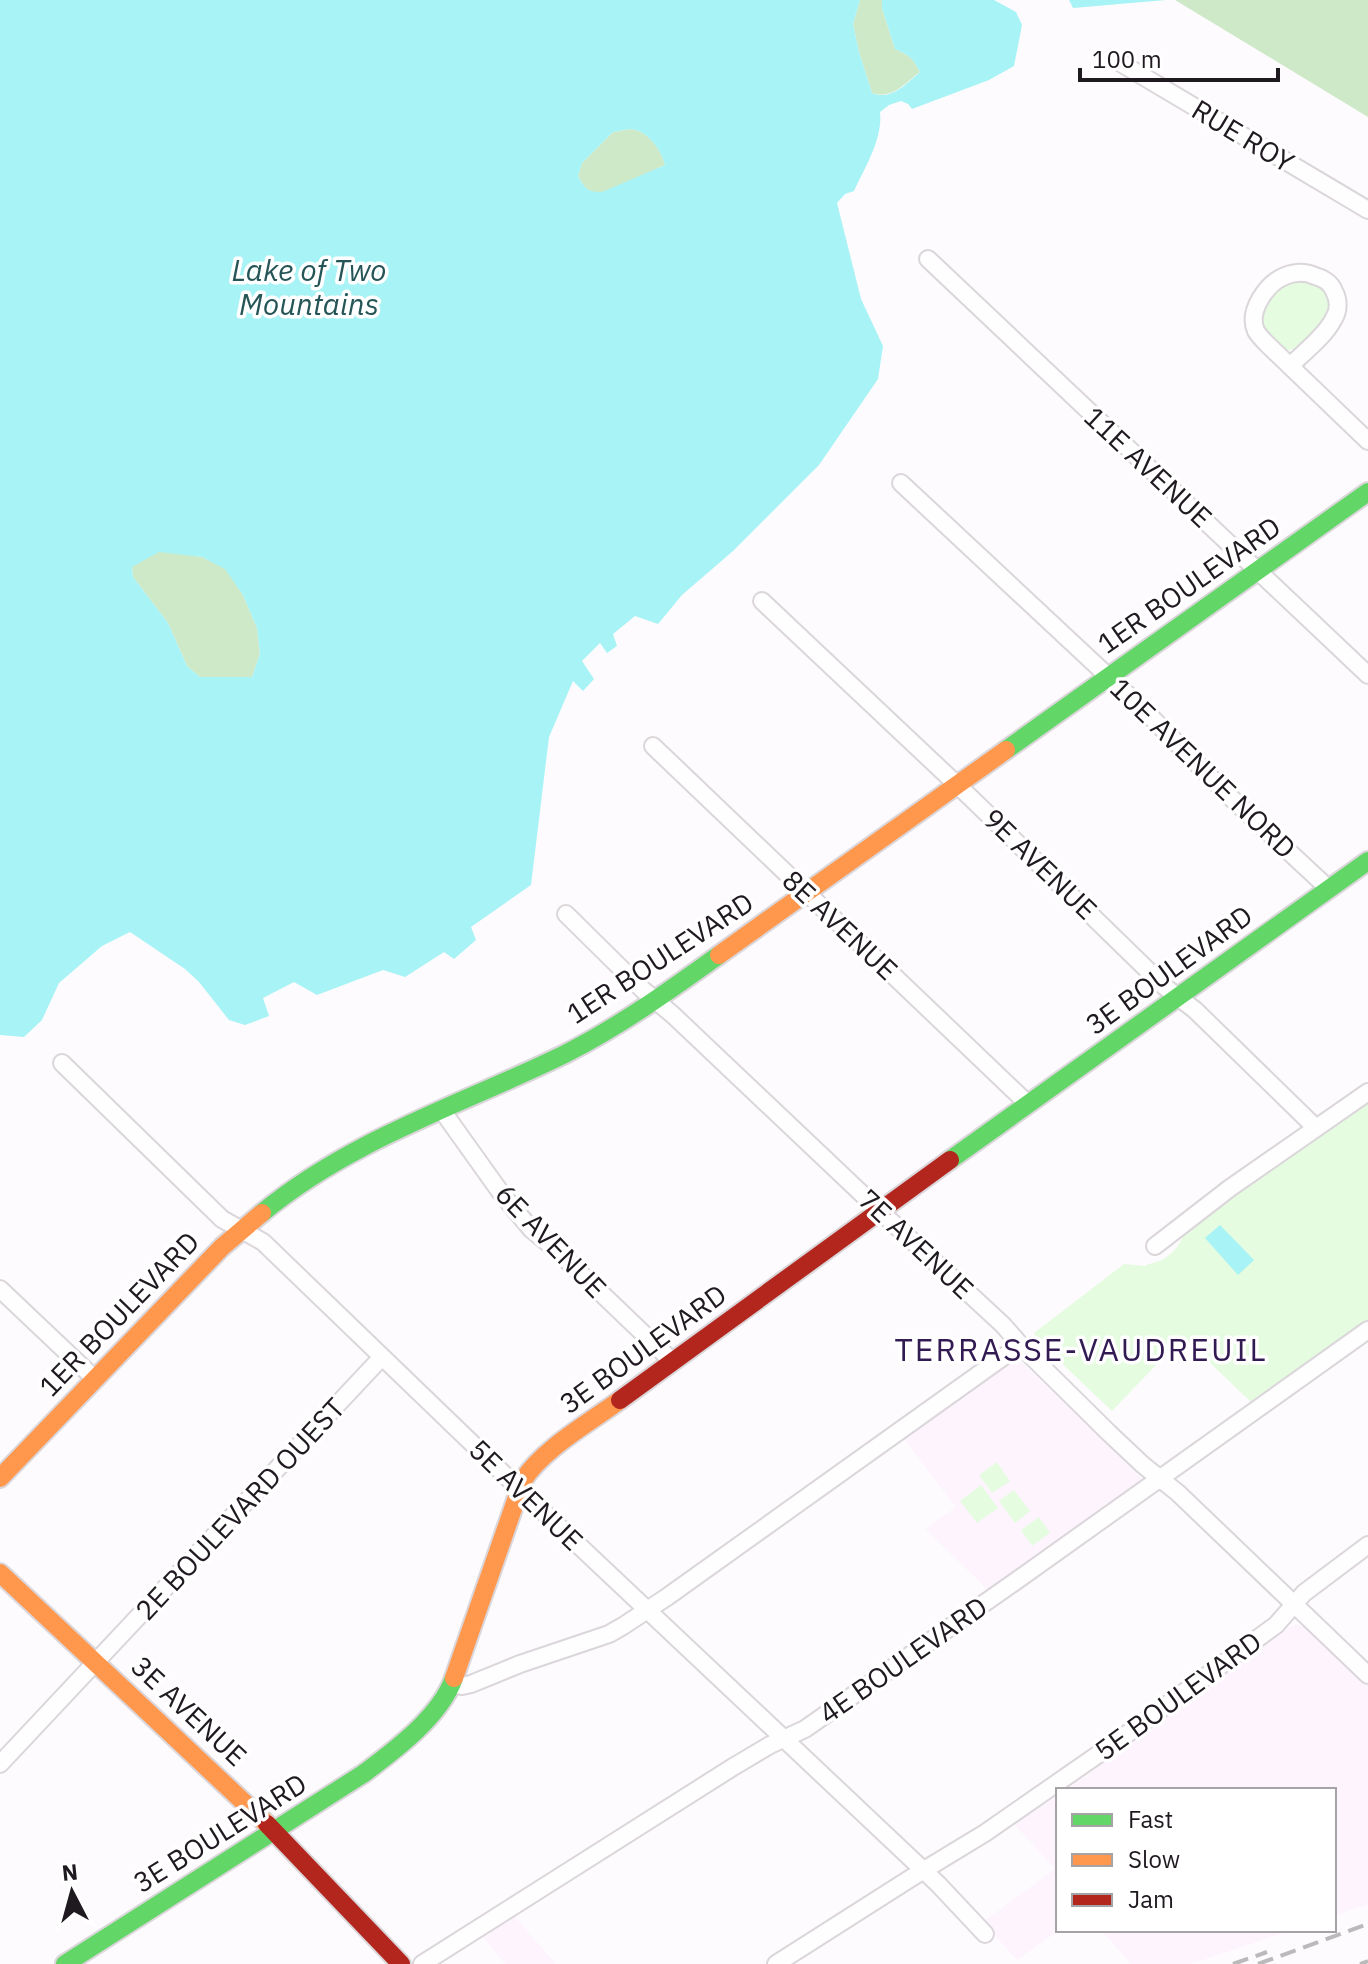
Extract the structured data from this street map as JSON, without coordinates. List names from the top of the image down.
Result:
{
  "streets": {
    "street": [
      "RUE ROY",
      "11E AVENUE",
      "1ER BOULEVARD",
      "10E AVENUE NORD",
      "9E AVENUE",
      "8E AVENUE",
      "3E BOULEVARD",
      "6E AVENUE",
      "7E AVENUE",
      "5E AVENUE",
      "2E BOULEVARD OUEST",
      "4E BOULEVARD",
      "5E BOULEVARD",
      "3E AVENUE"
    ]
  },
  "crossings": [
    ["11E AVENUE", "1ER BOULEVARD"],
    ["1ER BOULEVARD", "10E AVENUE NORD"],
    ["1ER BOULEVARD", "9E AVENUE"],
    ["1ER BOULEVARD", "8E AVENUE"],
    ["1ER BOULEVARD", "6E AVENUE"],
    ["1ER BOULEVARD", "7E AVENUE"],
    ["1ER BOULEVARD", "5E AVENUE"],
    ["10E AVENUE NORD", "3E BOULEVARD"],
    ["9E AVENUE", "3E BOULEVARD"],
    ["8E AVENUE", "3E BOULEVARD"],
    ["3E BOULEVARD", "6E AVENUE"],
    ["3E BOULEVARD", "7E AVENUE"],
    ["3E BOULEVARD", "5E AVENUE"],
    ["3E BOULEVARD", "3E AVENUE"],
    ["7E AVENUE", "4E BOULEVARD"],
    ["7E AVENUE", "5E BOULEVARD"],
    ["5E AVENUE", "2E BOULEVARD OUEST"],
    ["5E AVENUE", "4E BOULEVARD"],
    ["5E AVENUE", "5E BOULEVARD"],
    ["2E BOULEVARD OUEST", "3E AVENUE"]
  ],
  "districts": ["TERRASSE-VAUDREUIL"],
  "water": ["Lake of Two Mountains"],
  "legend": ["Fast", "Slow", "Jam"],
  "scale_bar": "100 m",
  "north": "top"
}
